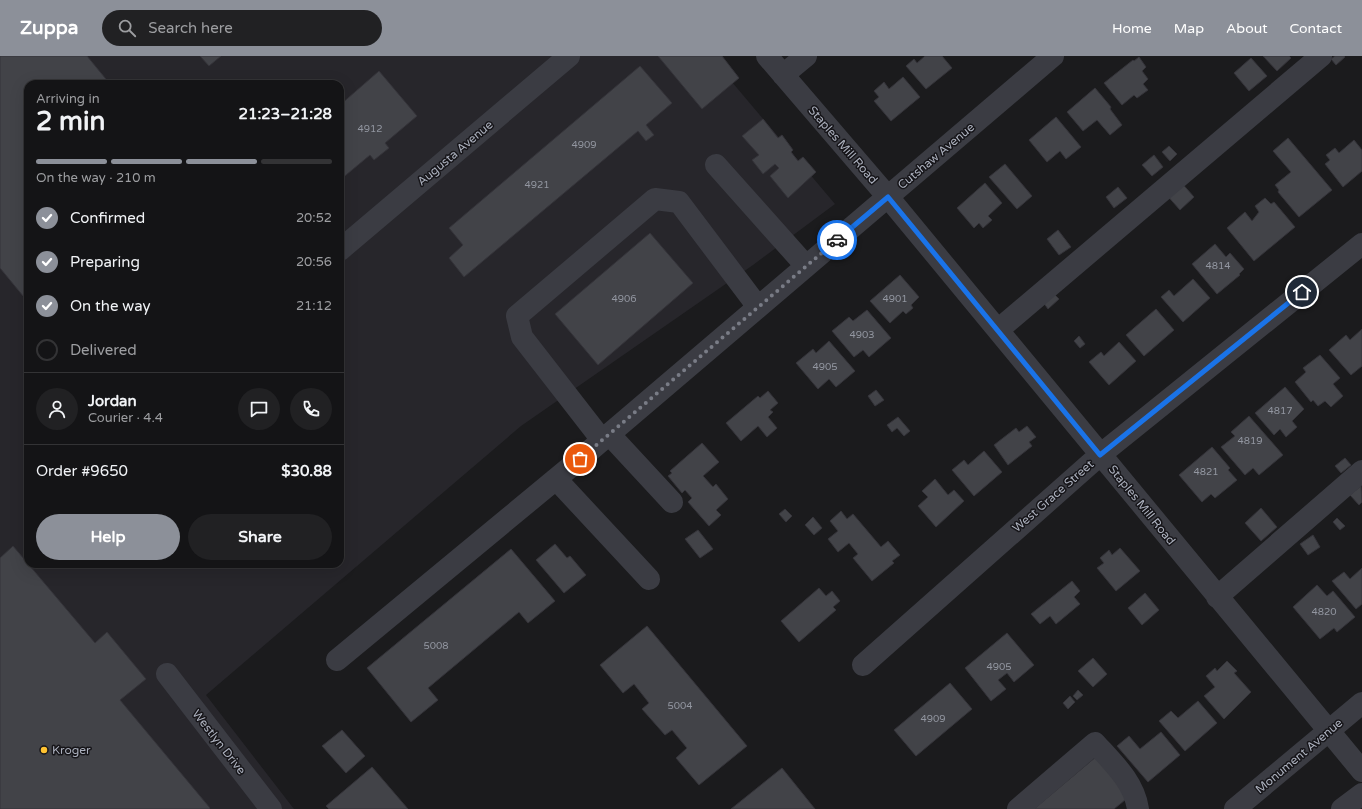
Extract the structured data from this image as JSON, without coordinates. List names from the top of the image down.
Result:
{
  "streets": {
    "street": [
      "Staples Mill Road",
      "Augusta Avenue",
      "Cutshaw Avenue",
      "West Grace Street",
      "Westlyn Drive",
      "Monument Avenue"
    ]
  },
  "crossings": [
    ["Staples Mill Road", "Cutshaw Avenue"],
    ["Staples Mill Road", "West Grace Street"],
    ["Staples Mill Road", "Monument Avenue"]
  ],
  "places": ["Kroger"],
  "house_numbers": [
    "4912",
    "4909",
    "4921",
    "4814",
    "4906",
    "4901",
    "4903",
    "4905",
    "4817",
    "4819",
    "4821",
    "4820",
    "5008",
    "4905",
    "5004",
    "4909"
  ],
  "page": {
    "header": "Zuppa",
    "search": "Search here",
    "nav": [
      "Home",
      "Map",
      "About",
      "Contact"
    ],
    "heading": ["2 min", "Arriving in", "21:23–21:28"],
    "panel": [
      "Jordan",
      "Courier · 4.4",
      "Order #9650",
      "$30.88"
    ],
    "bar": "On the way · 210 m",
    "list": [
      ["Confirmed", "20:52"],
      ["Preparing", "20:56"],
      ["On the way", "21:12"],
      "Delivered"
    ],
    "buttons": ["Help", "Share"]
  }
}
